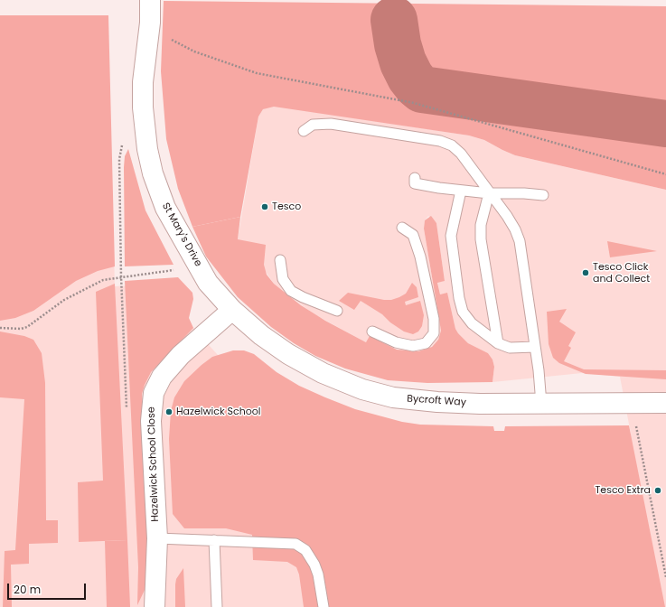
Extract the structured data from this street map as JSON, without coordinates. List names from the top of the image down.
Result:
{
  "streets": {
    "street": ["St Mary's Drive", "Bycroft Way", "Hazelwick School Close"]
  },
  "crossings": [
    ["St Mary's Drive", "Bycroft Way"],
    ["St Mary's Drive", "Hazelwick School Close"],
    ["Bycroft Way", "Hazelwick School Close"]
  ],
  "places": [
    "Tesco",
    "Tesco Click and Collect",
    "Hazelwick School",
    "Tesco Extra"
  ],
  "scale_bar": "20 m"
}
